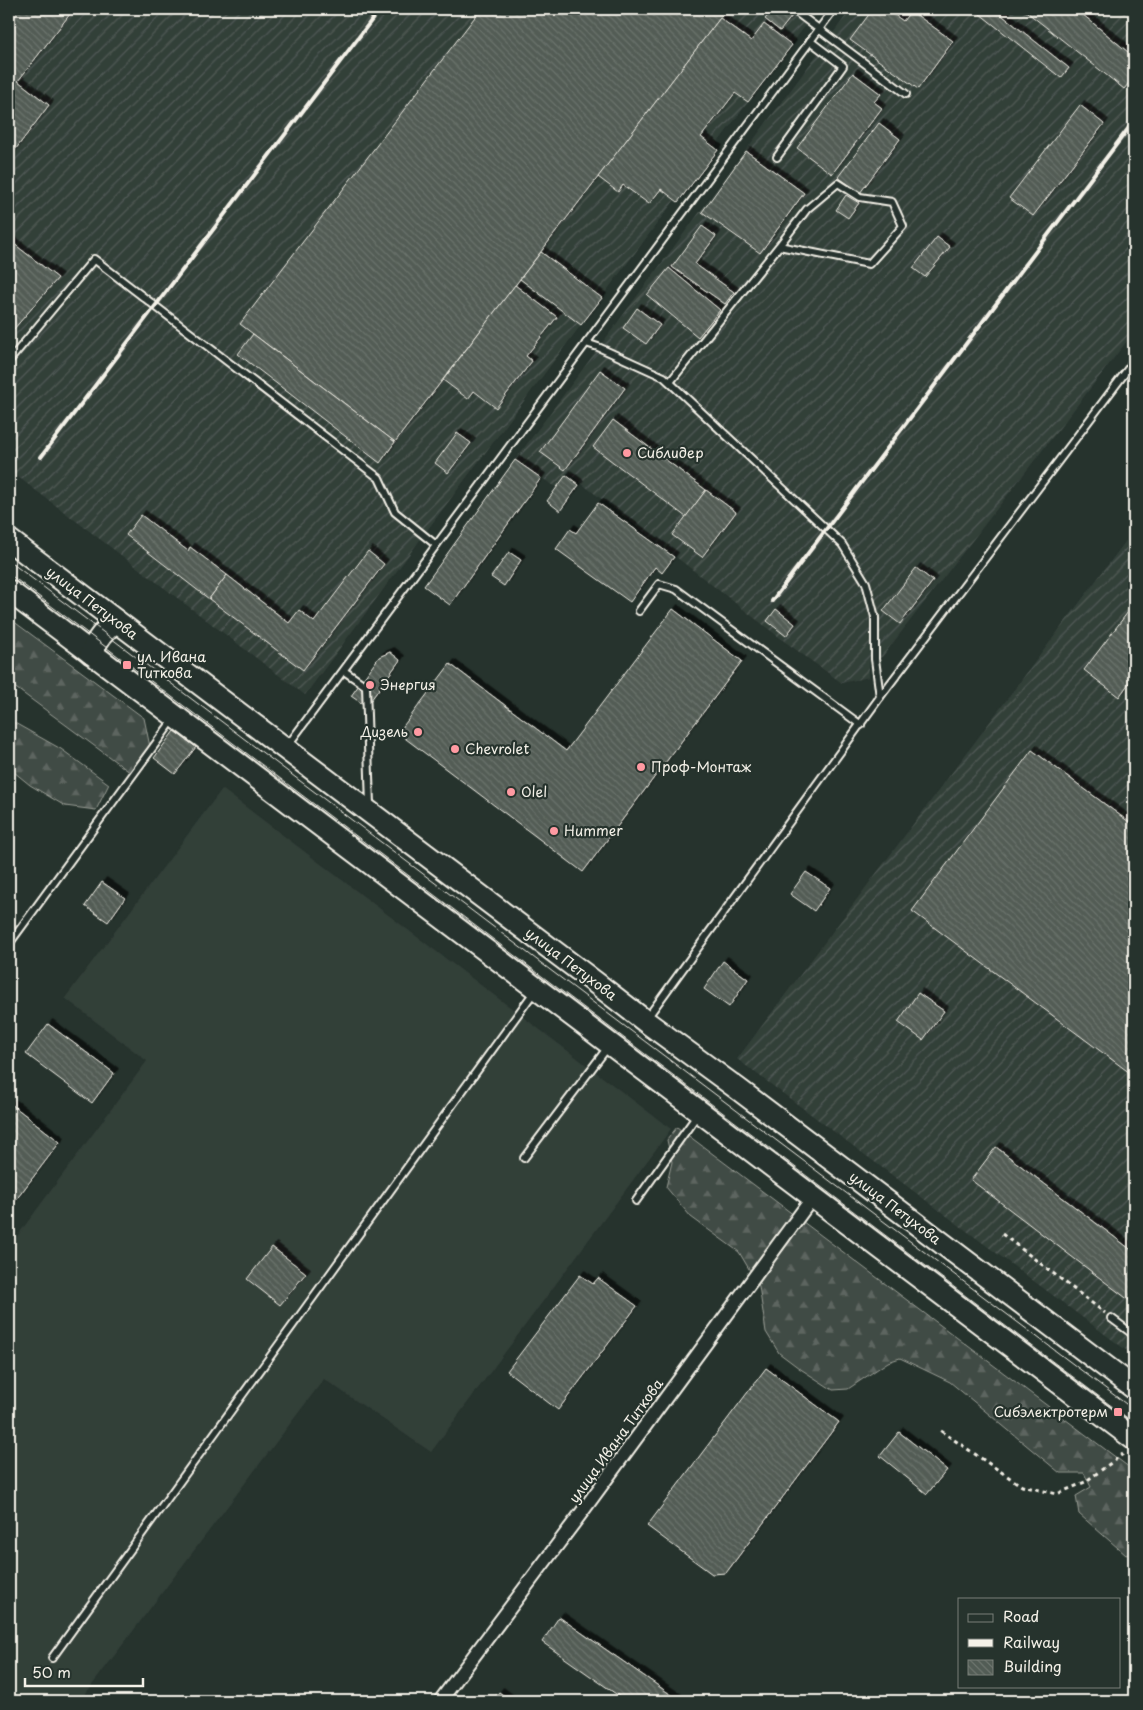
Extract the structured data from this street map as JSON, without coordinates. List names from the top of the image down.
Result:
{
  "streets": {
    "highway": ["улица Петухова"],
    "street": ["улица Ивана Титкова"]
  },
  "places": {
    "other": [
      "Сиблидер",
      "Энергия",
      "Дизель",
      "Chevrolet",
      "Проф-Монтаж",
      "Olel",
      "Hummer"
    ],
    "transit": ["ул. Ивана Титкова", "Сибэлектротерм"]
  },
  "legend": ["Road", "Railway", "Building"],
  "scale_bar": "50 m"
}
